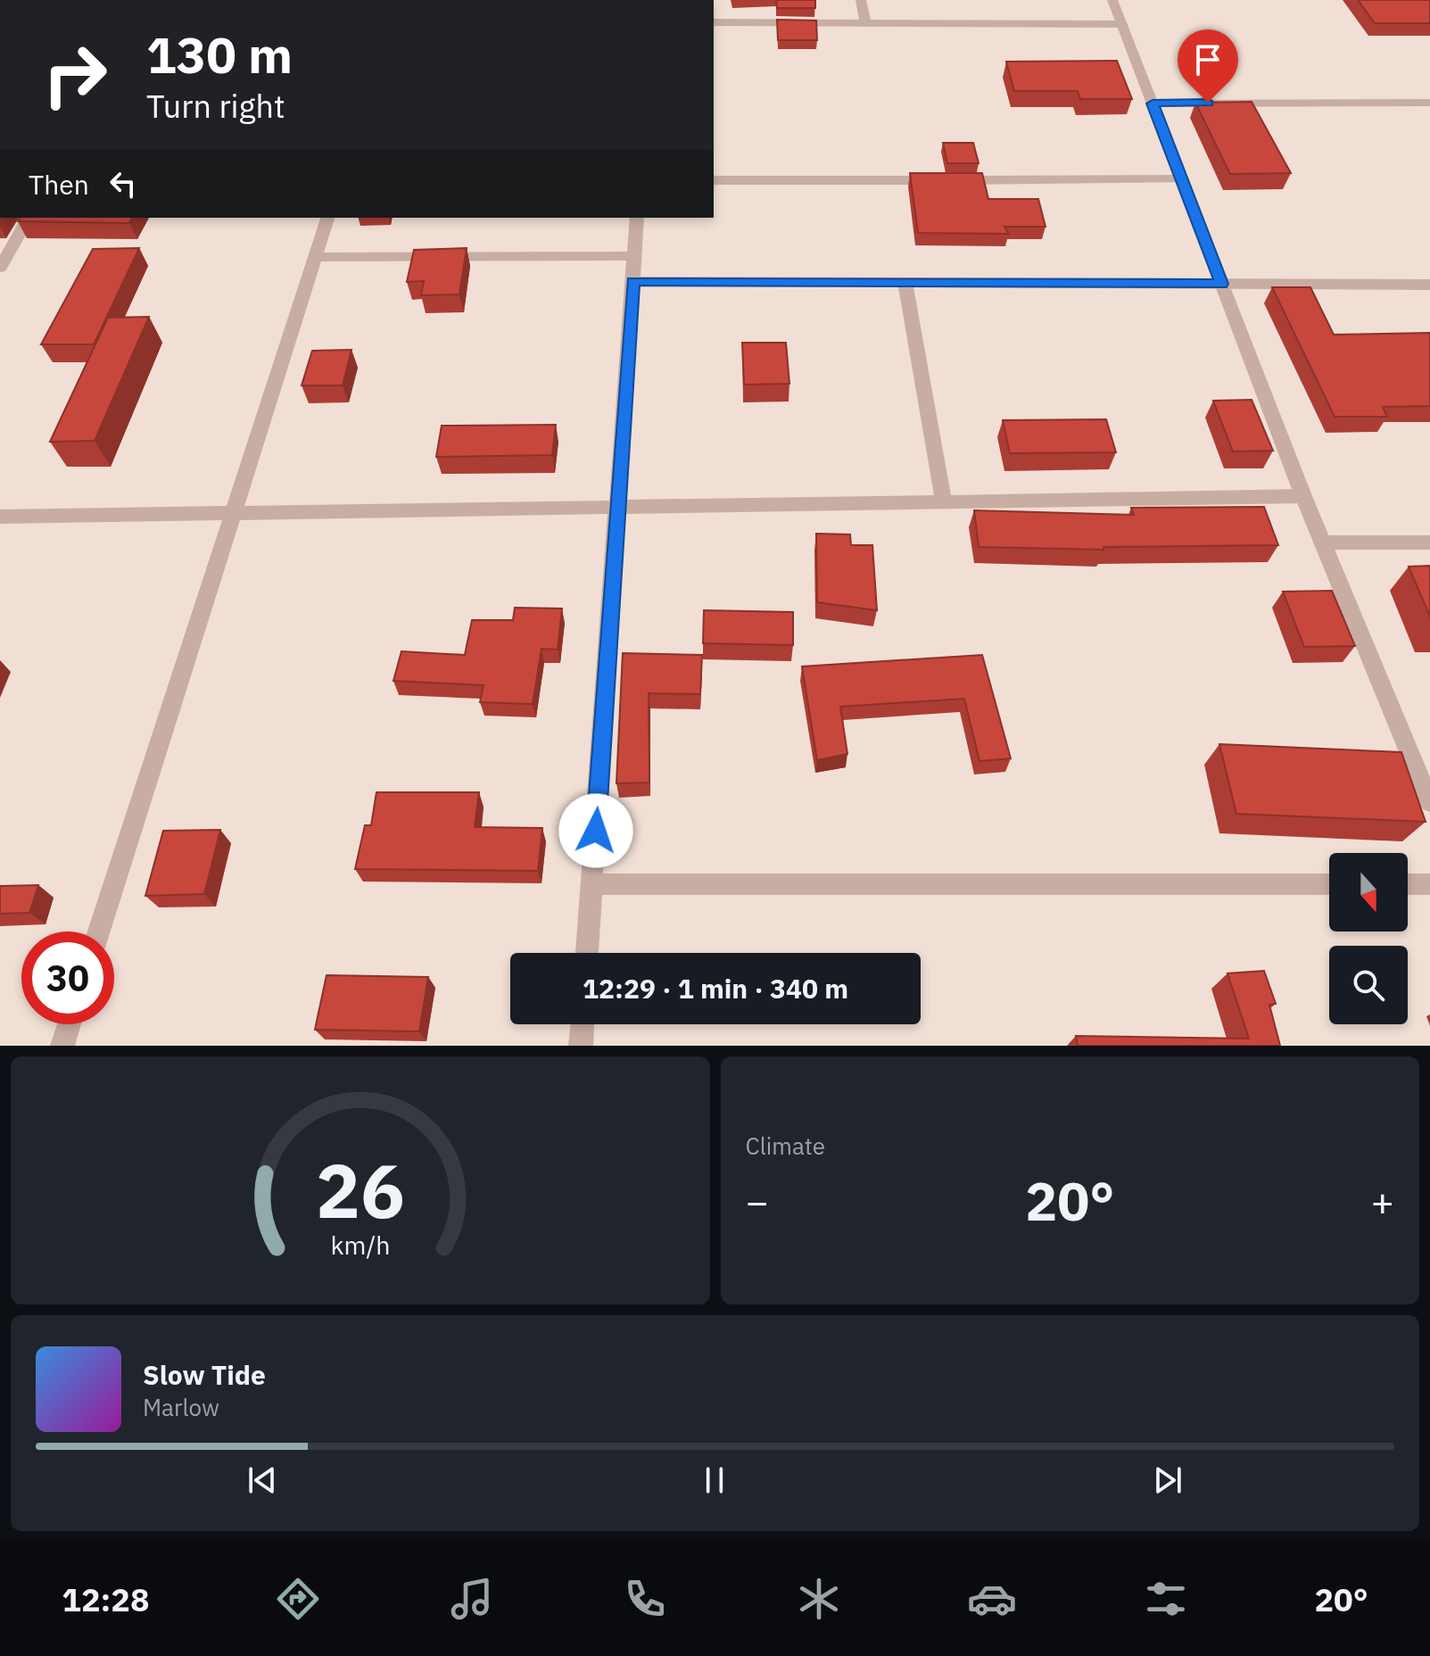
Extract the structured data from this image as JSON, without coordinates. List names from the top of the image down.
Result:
{
  "north": "bottom",
  "page": {
    "turn": ["130 m", "Turn right"],
    "then": "Then",
    "limit": "30",
    "trip": "12:29 · 1 min · 340 m",
    "tile": "Climate",
    "heat": ["−", "20°", "+"],
    "song": ["Slow Tide", "Marlow"],
    "tabs": ["12:28", "20°"],
    "gauge": ["26", "km/h"]
  }
}
